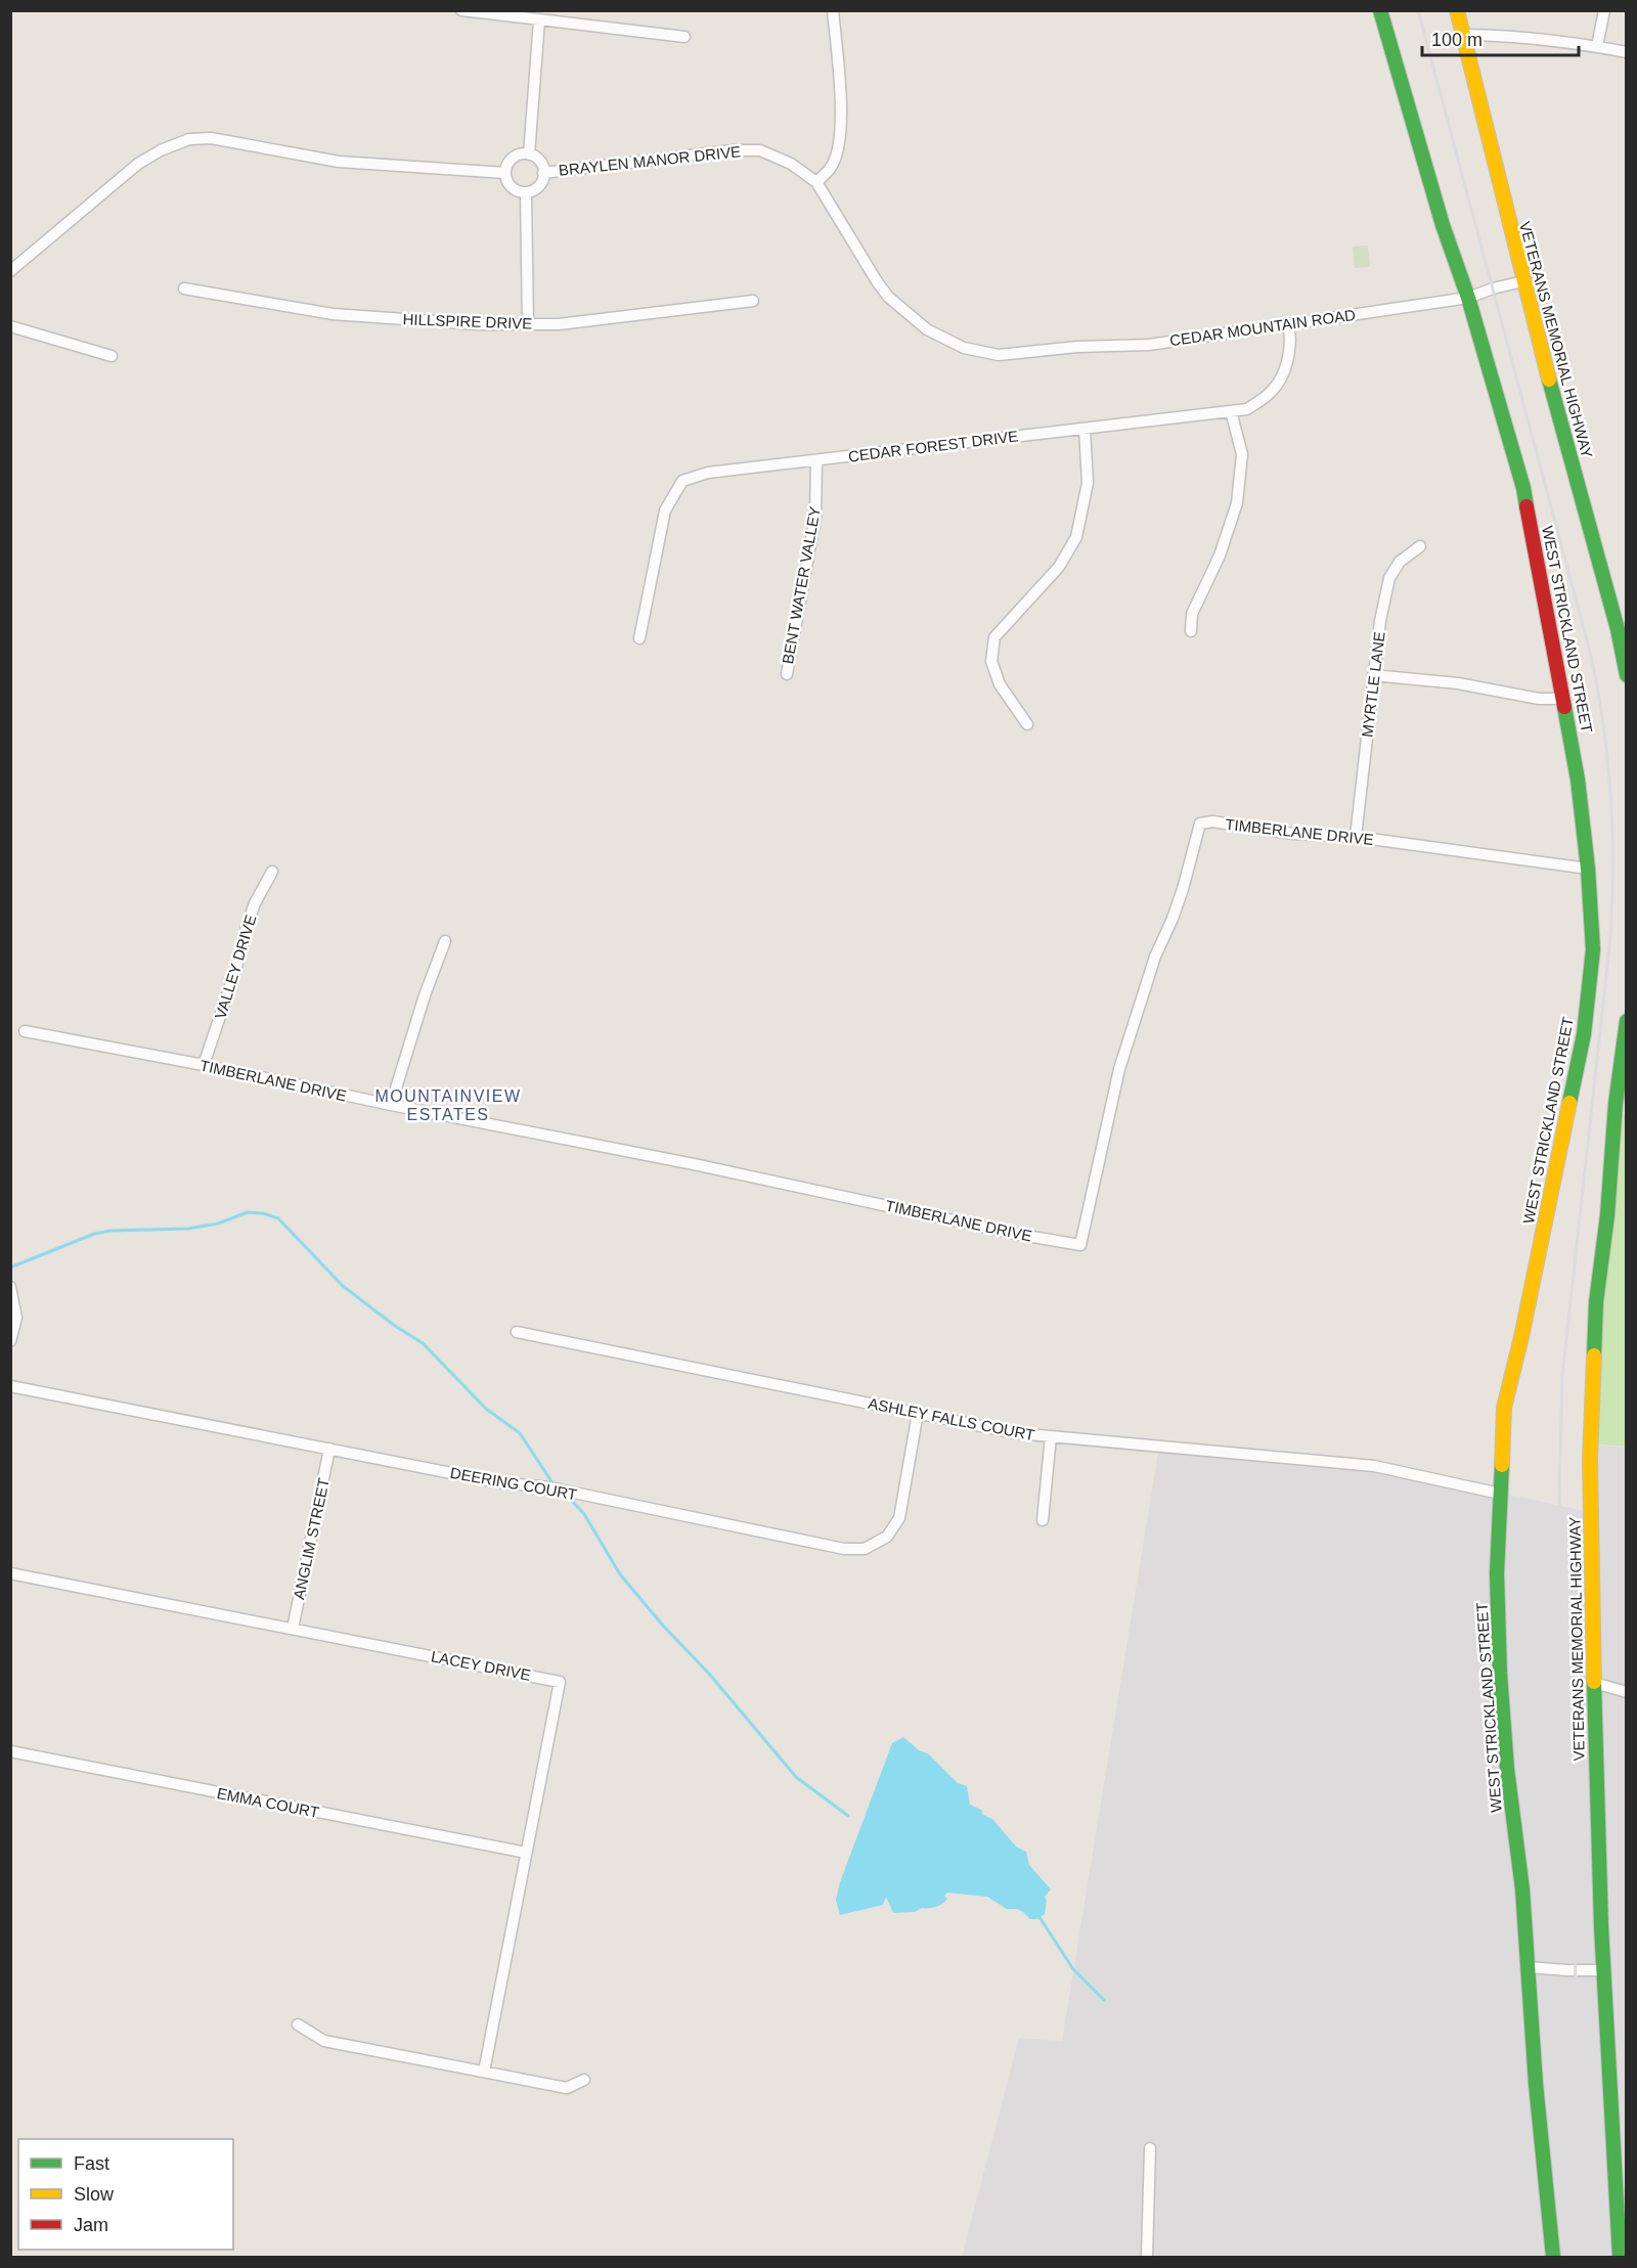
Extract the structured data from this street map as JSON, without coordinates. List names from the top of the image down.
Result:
{
  "streets": {
    "street": [
      "BRAYLEN MANOR DRIVE",
      "HILLSPIRE DRIVE",
      "CEDAR MOUNTAIN ROAD",
      "VETERANS MEMORIAL HIGHWAY",
      "CEDAR FOREST DRIVE",
      "BENT WATER VALLEY",
      "WEST STRICKLAND STREET",
      "MYRTLE LANE",
      "TIMBERLANE DRIVE",
      "VALLEY DRIVE",
      "ASHLEY FALLS COURT",
      "DEERING COURT",
      "ANGLIM STREET",
      "LACEY DRIVE",
      "EMMA COURT"
    ]
  },
  "crossings": [
    ["BRAYLEN MANOR DRIVE", "CEDAR MOUNTAIN ROAD"],
    ["CEDAR MOUNTAIN ROAD", "VETERANS MEMORIAL HIGHWAY"],
    ["CEDAR MOUNTAIN ROAD", "CEDAR FOREST DRIVE"],
    ["CEDAR MOUNTAIN ROAD", "WEST STRICKLAND STREET"],
    ["CEDAR FOREST DRIVE", "BENT WATER VALLEY"],
    ["WEST STRICKLAND STREET", "TIMBERLANE DRIVE"],
    ["WEST STRICKLAND STREET", "ASHLEY FALLS COURT"],
    ["MYRTLE LANE", "TIMBERLANE DRIVE"],
    ["TIMBERLANE DRIVE", "VALLEY DRIVE"],
    ["ASHLEY FALLS COURT", "DEERING COURT"],
    ["DEERING COURT", "ANGLIM STREET"],
    ["ANGLIM STREET", "LACEY DRIVE"],
    ["LACEY DRIVE", "EMMA COURT"]
  ],
  "districts": ["MOUNTAINVIEW ESTATES"],
  "legend": ["Fast", "Slow", "Jam"],
  "scale_bar": "100 m"
}
